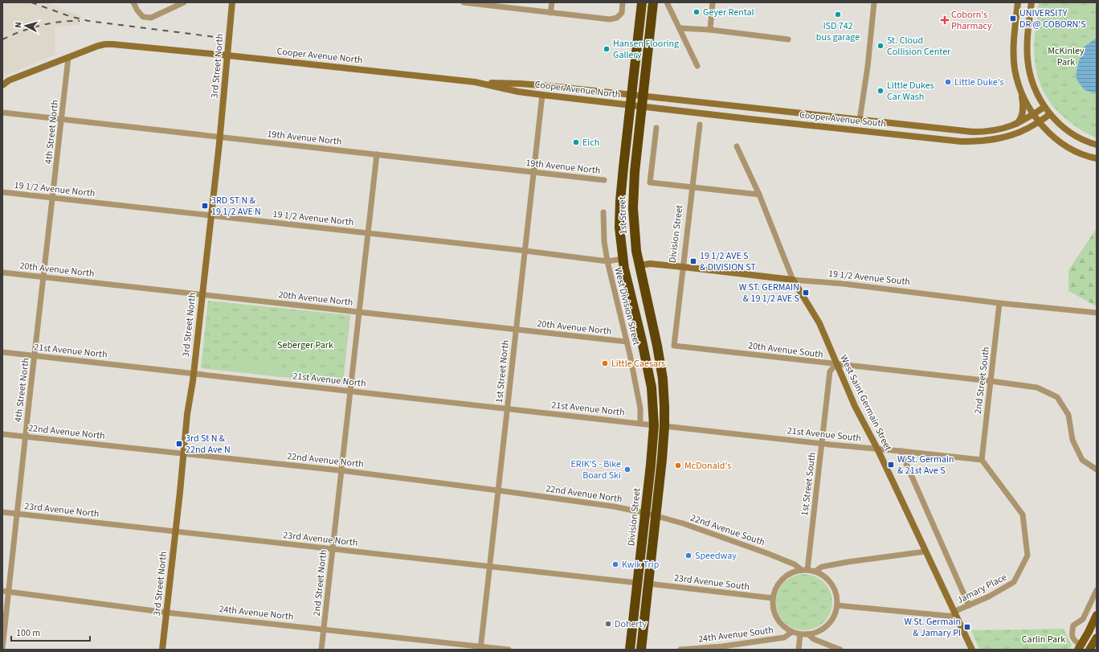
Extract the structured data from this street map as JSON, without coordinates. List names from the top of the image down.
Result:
{
  "streets": {
    "highway": ["1st Street", "Division Street"],
    "main road": [
      "Cooper Avenue North",
      "3rd Street North",
      "Cooper Avenue South",
      "19 1/2 Avenue South",
      "West Saint Germain Street"
    ],
    "street": [
      "4th Street North",
      "19th Avenue North",
      "19 1/2 Avenue North",
      "20th Avenue North",
      "West Division Street",
      "20th Avenue South",
      "21st Avenue North",
      "1st Street North",
      "2nd Street South",
      "22nd Avenue North",
      "21st Avenue South",
      "1st Street South",
      "23rd Avenue North",
      "22nd Avenue South",
      "23rd Avenue South",
      "2nd Street North",
      "Jamary Place",
      "24th Avenue North",
      "24th Avenue South"
    ]
  },
  "crossings": [
    ["Cooper Avenue North", "3rd Street North"],
    ["Cooper Avenue North", "Cooper Avenue South"],
    ["Cooper Avenue North", "4th Street North"],
    ["Cooper Avenue North", "1st Street"],
    ["Cooper Avenue North", "1st Street North"],
    ["3rd Street North", "19th Avenue North"],
    ["3rd Street North", "19 1/2 Avenue North"],
    ["3rd Street North", "20th Avenue North"],
    ["3rd Street North", "21st Avenue North"],
    ["3rd Street North", "22nd Avenue North"],
    ["3rd Street North", "23rd Avenue North"],
    ["3rd Street North", "24th Avenue North"],
    ["Cooper Avenue South", "1st Street"],
    ["4th Street North", "19th Avenue North"],
    ["4th Street North", "19 1/2 Avenue North"],
    ["4th Street North", "20th Avenue North"],
    ["4th Street North", "21st Avenue North"],
    ["4th Street North", "22nd Avenue North"],
    ["4th Street North", "23rd Avenue North"],
    ["4th Street North", "24th Avenue North"],
    ["19th Avenue North", "1st Street North"],
    ["19th Avenue North", "2nd Street North"],
    ["19 1/2 Avenue North", "1st Street"],
    ["19 1/2 Avenue North", "West Division Street"],
    ["19 1/2 Avenue North", "1st Street North"],
    ["19 1/2 Avenue North", "2nd Street North"],
    ["1st Street", "Division Street"],
    ["1st Street", "19 1/2 Avenue South"],
    ["1st Street", "21st Avenue North"],
    ["1st Street", "21st Avenue South"],
    ["Division Street", "19 1/2 Avenue South"],
    ["Division Street", "20th Avenue South"],
    ["Division Street", "21st Avenue North"],
    ["Division Street", "22nd Avenue North"],
    ["Division Street", "23rd Avenue North"],
    ["Division Street", "22nd Avenue South"],
    ["20th Avenue North", "West Division Street"],
    ["20th Avenue North", "1st Street North"],
    ["20th Avenue North", "2nd Street North"],
    ["19 1/2 Avenue South", "2nd Street South"],
    ["19 1/2 Avenue South", "West Saint Germain Street"],
    ["West Division Street", "21st Avenue North"],
    ["20th Avenue South", "2nd Street South"],
    ["20th Avenue South", "West Saint Germain Street"],
    ["20th Avenue South", "1st Street South"],
    ["21st Avenue North", "1st Street North"],
    ["21st Avenue North", "2nd Street North"],
    ["1st Street North", "22nd Avenue North"],
    ["1st Street North", "23rd Avenue North"],
    ["1st Street North", "24th Avenue North"],
    ["2nd Street South", "21st Avenue South"],
    ["2nd Street South", "Jamary Place"],
    ["West Saint Germain Street", "21st Avenue South"],
    ["West Saint Germain Street", "1st Street South"],
    ["West Saint Germain Street", "Jamary Place"],
    ["22nd Avenue North", "22nd Avenue South"],
    ["22nd Avenue North", "2nd Street North"],
    ["21st Avenue South", "1st Street South"],
    ["21st Avenue South", "Jamary Place"],
    ["1st Street South", "22nd Avenue South"],
    ["1st Street South", "23rd Avenue South"],
    ["1st Street South", "Jamary Place"],
    ["1st Street South", "24th Avenue South"],
    ["23rd Avenue North", "2nd Street North"],
    ["22nd Avenue South", "23rd Avenue South"],
    ["22nd Avenue South", "Jamary Place"],
    ["22nd Avenue South", "24th Avenue South"],
    ["23rd Avenue South", "Jamary Place"],
    ["23rd Avenue South", "24th Avenue South"],
    ["2nd Street North", "24th Avenue North"],
    ["Jamary Place", "24th Avenue South"]
  ],
  "parks": ["McKinley Park", "Seberger Park", "Carlin Park"],
  "places": {
    "other": [
      "Geyer Rental",
      "ISD 742 bus garage",
      "St. Cloud Collision Center",
      "Hansen Flooring Gallery",
      "Little Duke's",
      "Little Dukes Car Wash",
      "Eich",
      "Little Caesars",
      "McDonald's",
      "ERIK'S - Bike Board Ski",
      "Speedway",
      "Kwik Trip",
      "Doherty"
    ],
    "transit": [
      "UNIVERSITY DR @ COBORN'S",
      "3RD ST N & 19 1/2 AVE N",
      "19 1/2 AVE S & DIVISION ST",
      "W ST. GERMAIN & 19 1/2 AVE S",
      "3rd St N & 22nd Ave N",
      "W St. Germain & 21st Ave S",
      "W St. Germain & Jamary Pl"
    ],
    "health": ["Coborn's Pharmacy"]
  },
  "scale_bar": "100 m",
  "north": "left"
}
